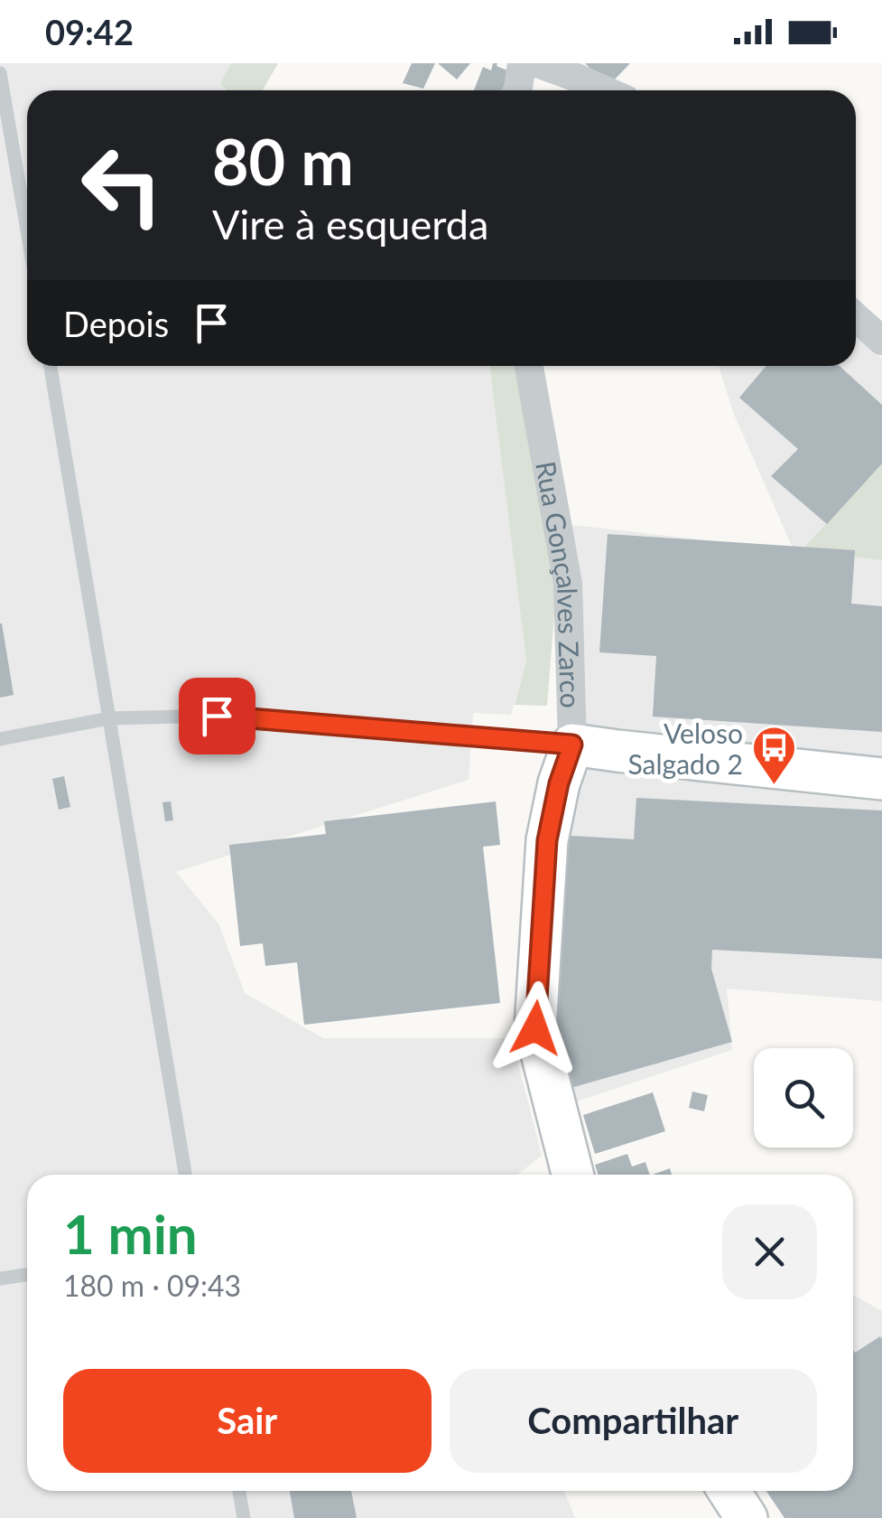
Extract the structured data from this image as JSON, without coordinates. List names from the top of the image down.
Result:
{
  "streets": {
    "street": ["Rua Gonçalves Zarco"]
  },
  "places": {
    "bus stop": ["Veloso Salgado 2"]
  },
  "page": {
    "status": "09:42",
    "turn": ["80 m", "Vire à esquerda"],
    "then": "Depois",
    "heading": ["1 min", "180 m · 09:43"],
    "buttons": ["Sair", "Compartilhar"]
  }
}
